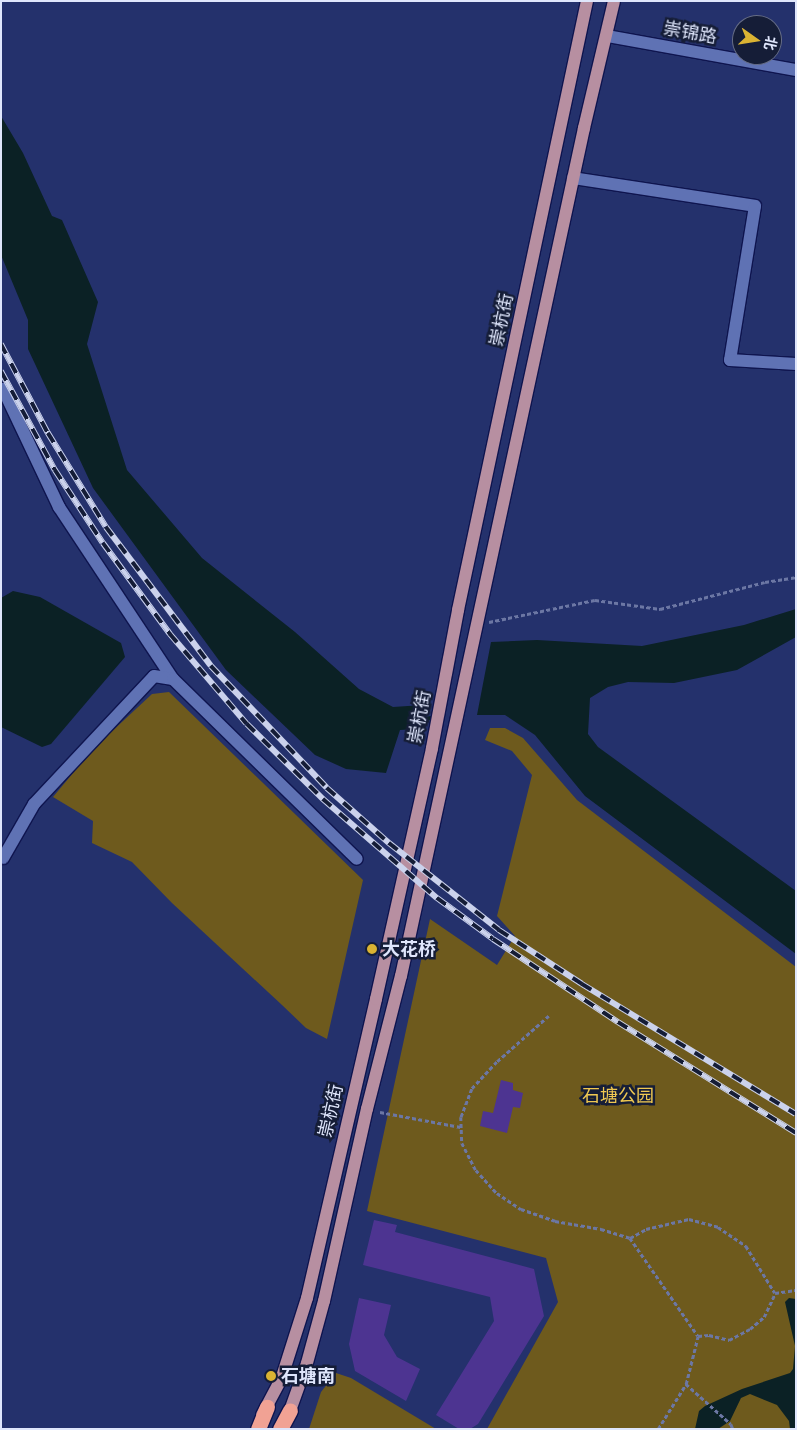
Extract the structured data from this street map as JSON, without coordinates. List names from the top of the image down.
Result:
{
  "streets": {
    "main road": ["崇杭街"],
    "street": ["崇锦路"]
  },
  "crossings": [
    ["崇锦路", "崇杭街"]
  ],
  "parks": ["石塘公园"],
  "places": ["大花桥", "石塘南"],
  "north": "right"
}
